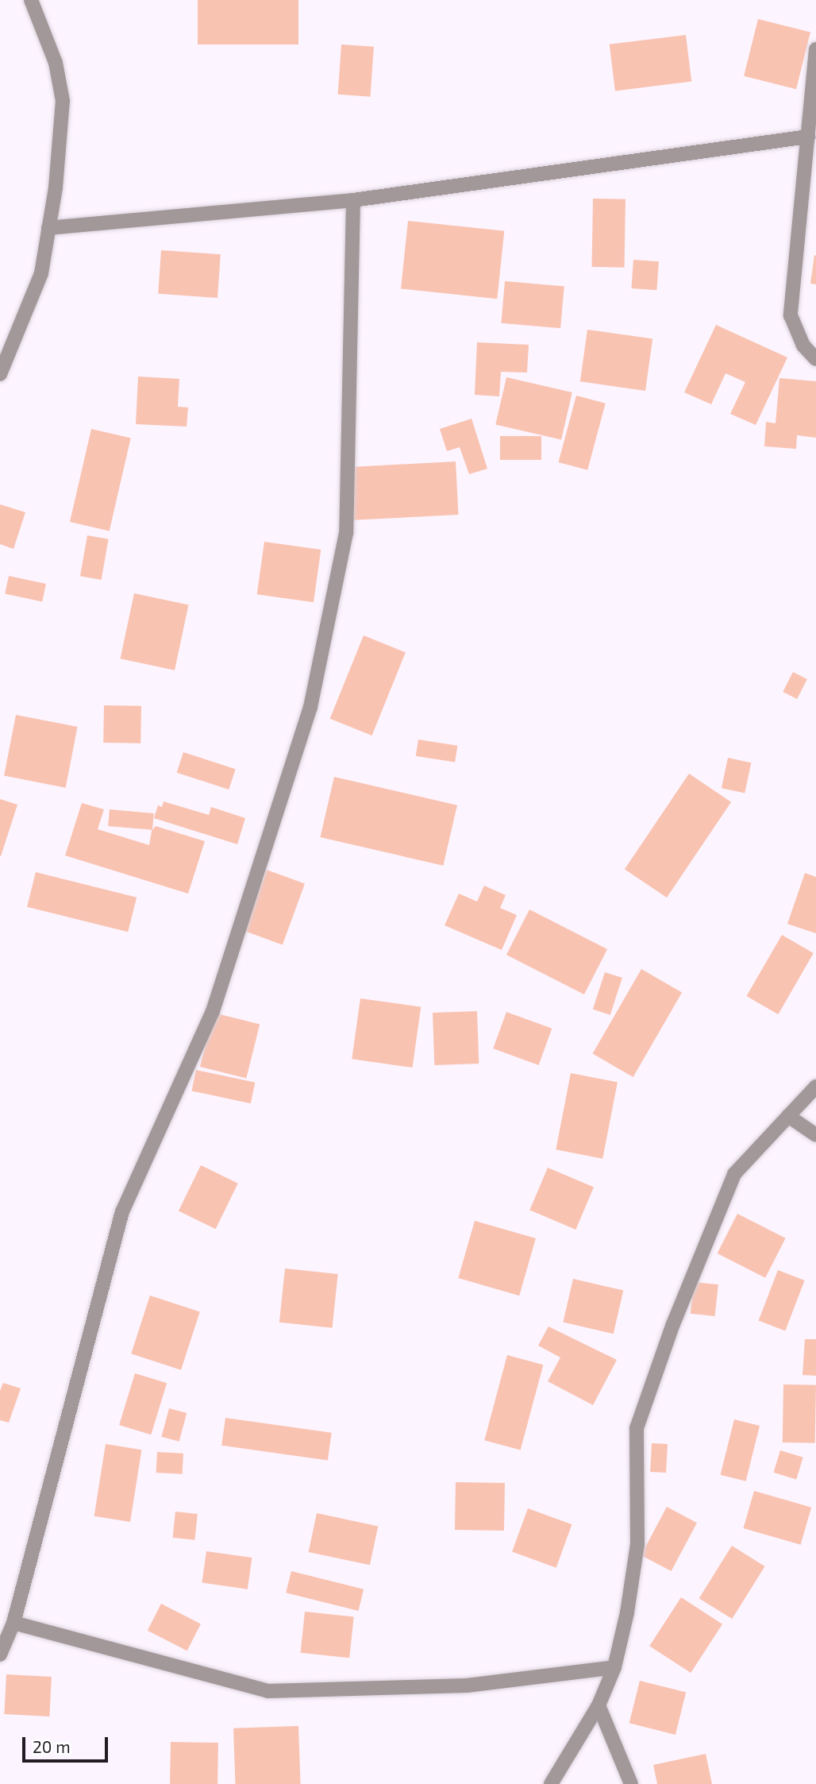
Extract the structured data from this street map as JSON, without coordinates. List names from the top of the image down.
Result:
{
  "scale_bar": "20 m"
}
